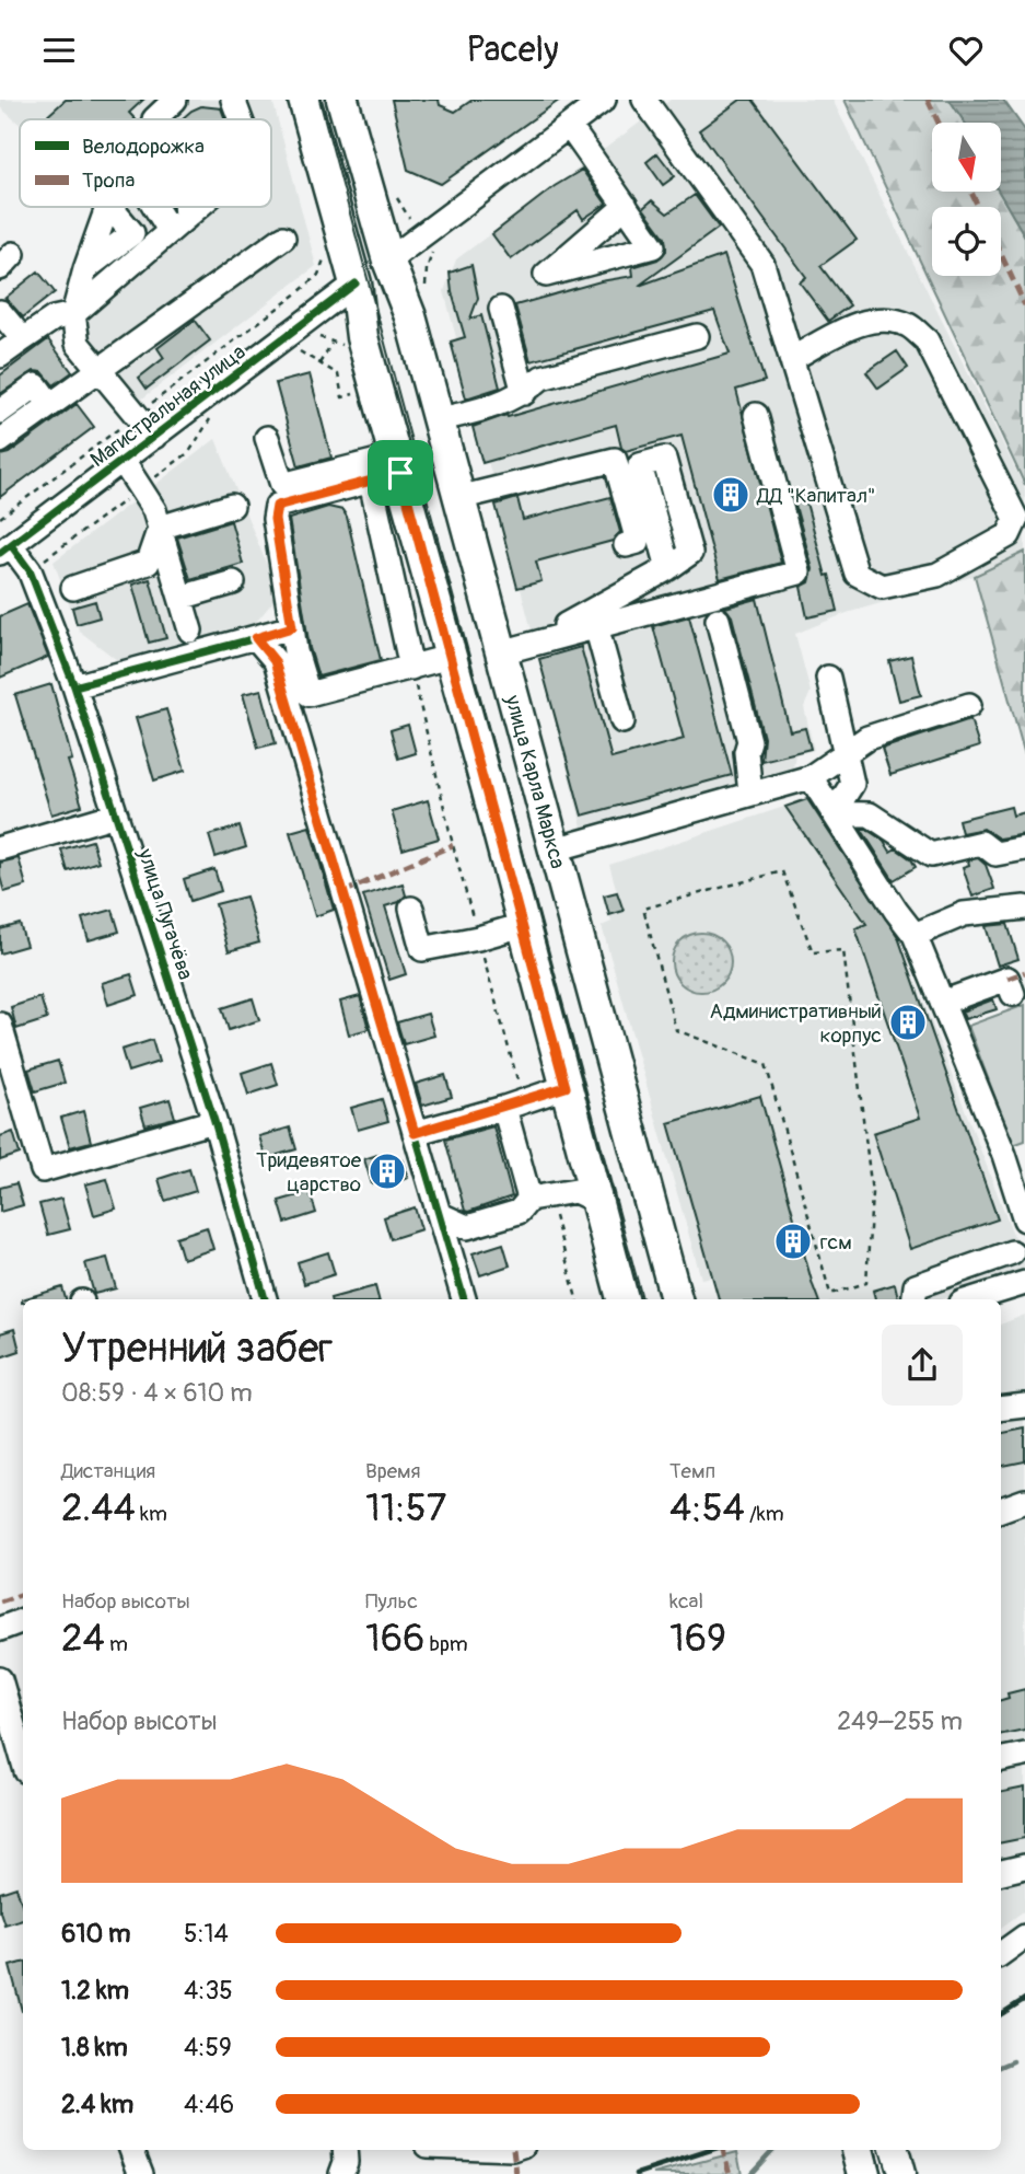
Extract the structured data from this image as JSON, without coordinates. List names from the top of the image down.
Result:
{
  "streets": {
    "main road": ["Магистральная улица", "улица Карла Маркса"],
    "street": ["улица Пугачёва"]
  },
  "crossings": [
    ["Магистральная улица", "улица Карла Маркса"],
    ["Магистральная улица", "улица Пугачёва"]
  ],
  "places": {
    "building": [
      "ДД \"Капитал\"",
      "Административный корпус",
      "Тридевятое царство",
      "гсм"
    ]
  },
  "legend": ["Велодорожка", "Тропа"],
  "north": "bottom",
  "page": {
    "header": "Pacely",
    "heading": ["Утренний забег", "08:59 · 4 × 610 m"],
    "stats": [
      ["Дистанция", "2.44 km"],
      ["Время", "11:57"],
      ["Темп", "4:54 /km"],
      ["Набор высоты", "24 m"],
      ["Пульс", "166 bpm"],
      ["kcal", "169"]
    ],
    "chart": ["Набор высоты", "249–255 m"],
    "list": [
      {
        "name": "610 m",
        "note": "5:14"
      },
      {
        "name": "1.2 km",
        "note": "4:35"
      },
      {
        "name": "1.8 km",
        "note": "4:59"
      },
      {
        "name": "2.4 km",
        "note": "4:46"
      }
    ]
  }
}
